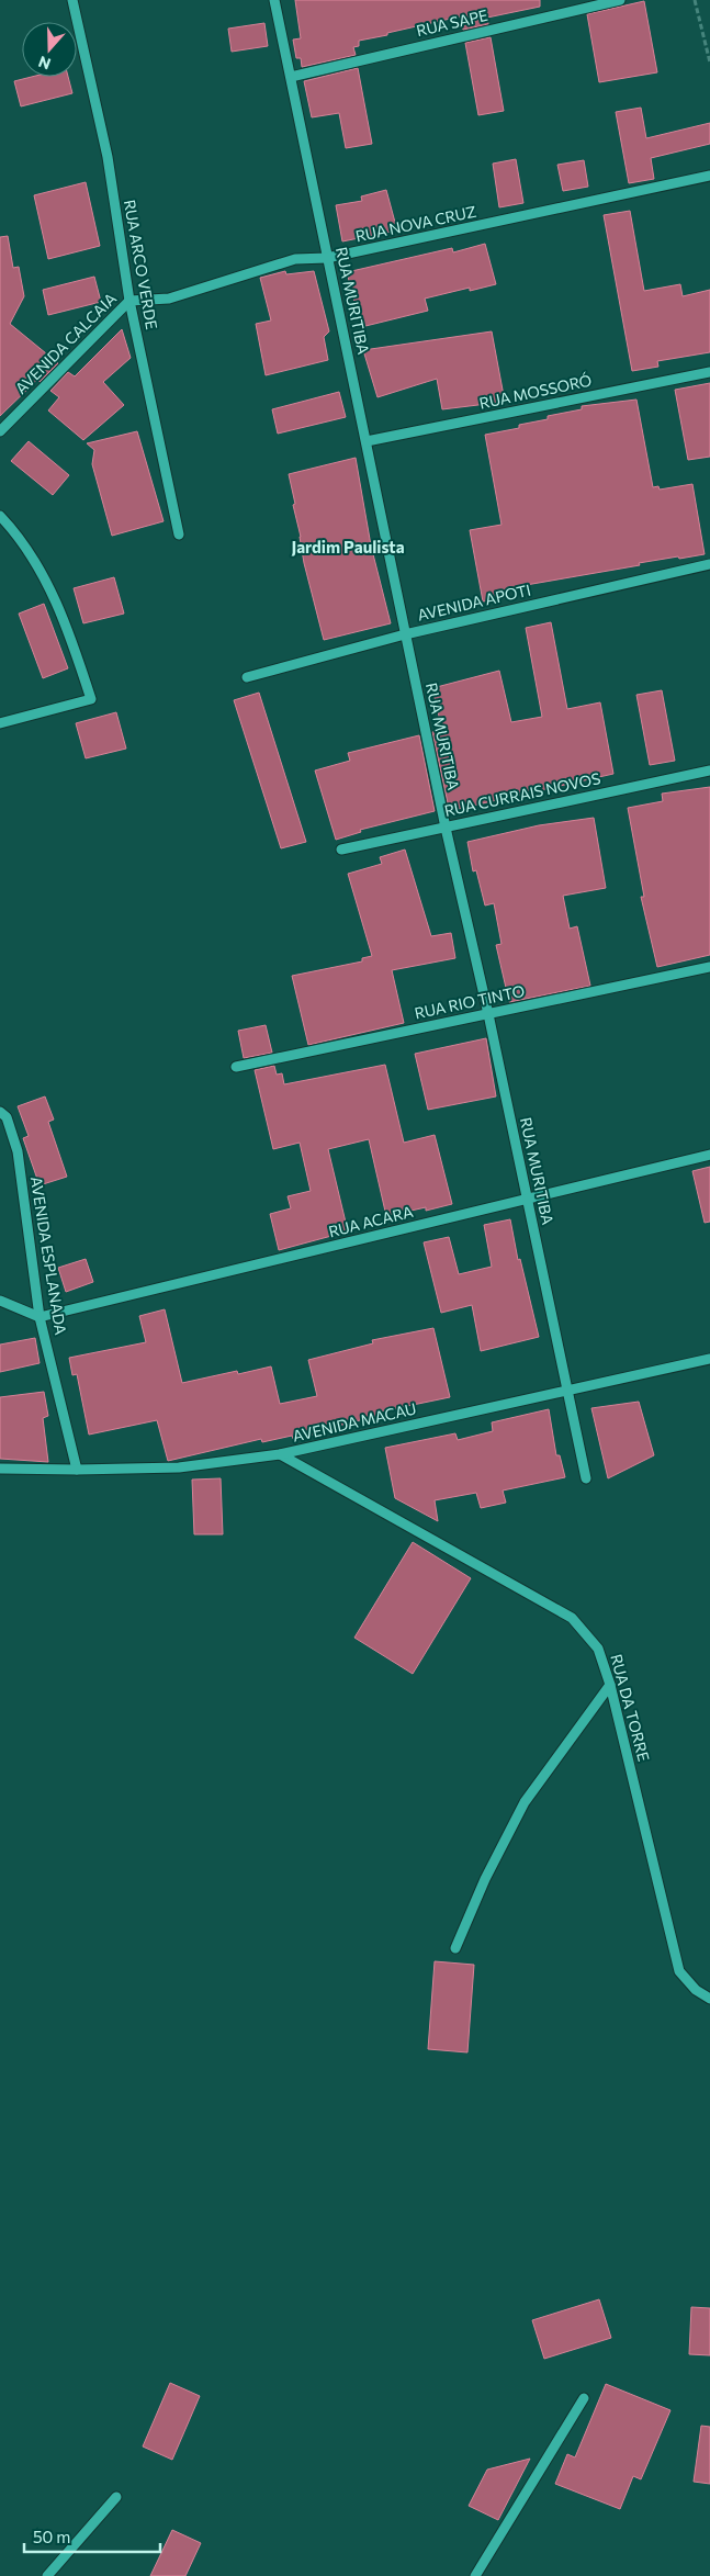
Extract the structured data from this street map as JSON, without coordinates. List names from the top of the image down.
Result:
{
  "streets": {
    "street": [
      "RUA SAPE",
      "RUA NOVA CRUZ",
      "RUA ARCO VERDE",
      "RUA MURITIBA",
      "AVENIDA CALCAIA",
      "RUA MOSSORÓ",
      "AVENIDA APOTI",
      "RUA CURRAIS NOVOS",
      "RUA RIO TINTO",
      "RUA ACARA",
      "AVENIDA ESPLANADA",
      "AVENIDA MACAU",
      "RUA DA TORRE"
    ]
  },
  "crossings": [
    ["RUA SAPE", "RUA MURITIBA"],
    ["RUA NOVA CRUZ", "RUA ARCO VERDE"],
    ["RUA NOVA CRUZ", "RUA MURITIBA"],
    ["RUA NOVA CRUZ", "AVENIDA CALCAIA"],
    ["RUA ARCO VERDE", "AVENIDA CALCAIA"],
    ["RUA MURITIBA", "RUA MOSSORÓ"],
    ["RUA MURITIBA", "AVENIDA APOTI"],
    ["RUA MURITIBA", "RUA CURRAIS NOVOS"],
    ["RUA MURITIBA", "RUA RIO TINTO"],
    ["RUA MURITIBA", "RUA ACARA"],
    ["RUA MURITIBA", "AVENIDA MACAU"],
    ["RUA ACARA", "AVENIDA ESPLANADA"],
    ["AVENIDA ESPLANADA", "AVENIDA MACAU"],
    ["AVENIDA MACAU", "RUA DA TORRE"]
  ],
  "districts": ["Jardim Paulista"],
  "scale_bar": "50 m",
  "north": "bottom"
}
